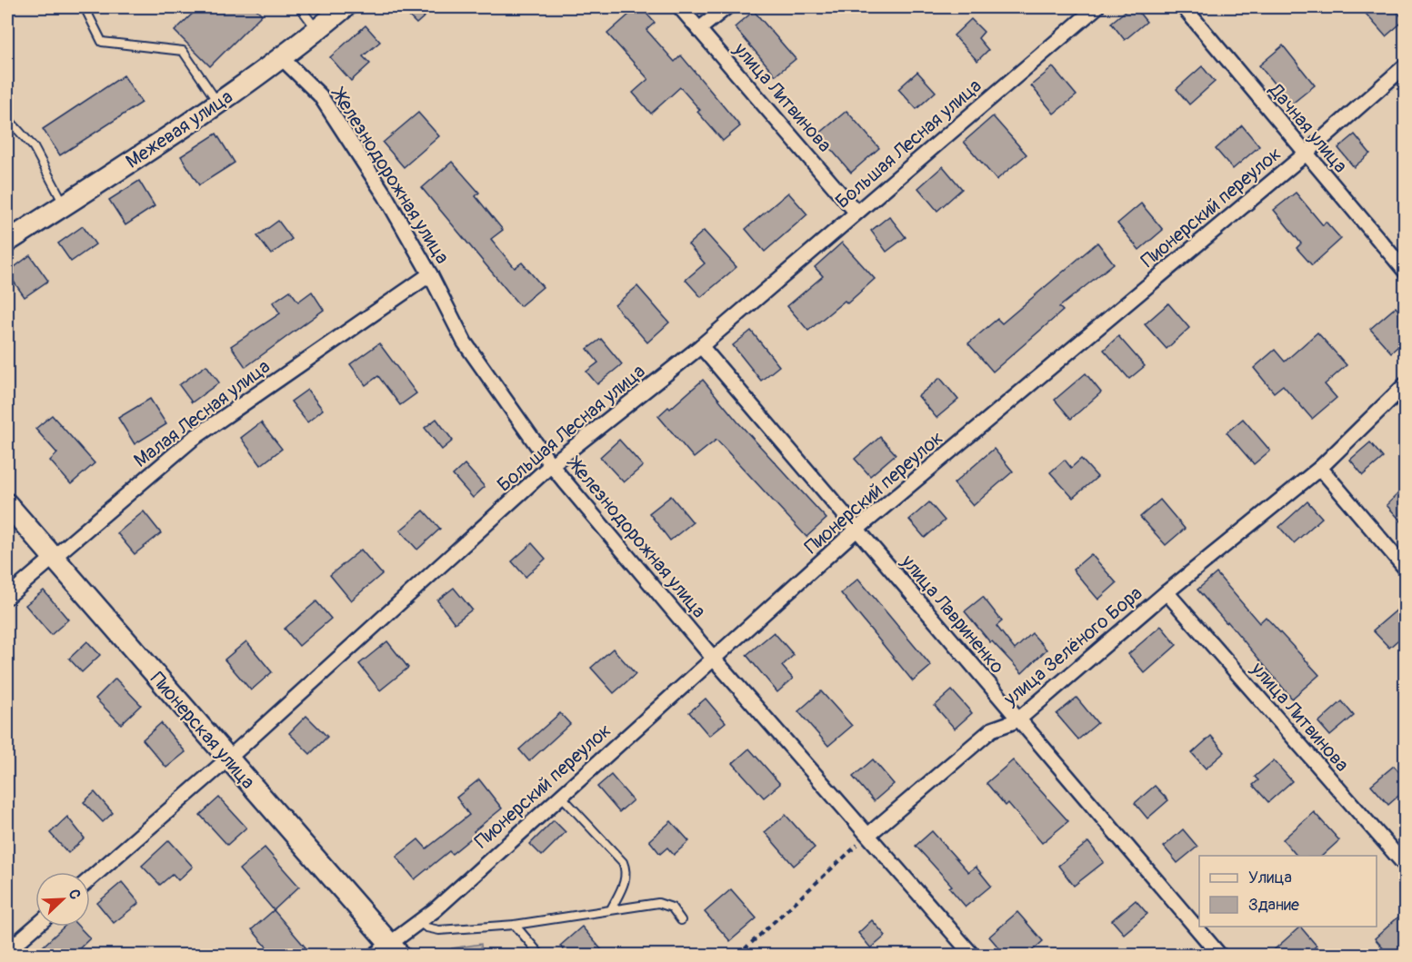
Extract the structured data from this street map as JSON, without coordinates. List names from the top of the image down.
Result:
{
  "streets": {
    "street": [
      "улица Литвинова",
      "Дачная улица",
      "Межевая улица",
      "Большая Лесная улица",
      "Железнодорожная улица",
      "Пионерский переулок",
      "Малая Лесная улица",
      "улица Лавриненко",
      "улица Зелёного Бора",
      "Пионерская улица"
    ]
  },
  "crossings": [
    ["улица Литвинова", "Большая Лесная улица"],
    ["улица Литвинова", "улица Зелёного Бора"],
    ["Дачная улица", "Пионерский переулок"],
    ["Межевая улица", "Железнодорожная улица"],
    ["Большая Лесная улица", "Железнодорожная улица"],
    ["Большая Лесная улица", "улица Лавриненко"],
    ["Большая Лесная улица", "Пионерская улица"],
    ["Железнодорожная улица", "Пионерский переулок"],
    ["Железнодорожная улица", "Малая Лесная улица"],
    ["Железнодорожная улица", "улица Зелёного Бора"],
    ["Пионерский переулок", "улица Лавриненко"],
    ["Пионерский переулок", "Пионерская улица"],
    ["Малая Лесная улица", "Пионерская улица"],
    ["улица Лавриненко", "улица Зелёного Бора"]
  ],
  "legend": ["Улица", "Здание"],
  "north": "top right"
}
